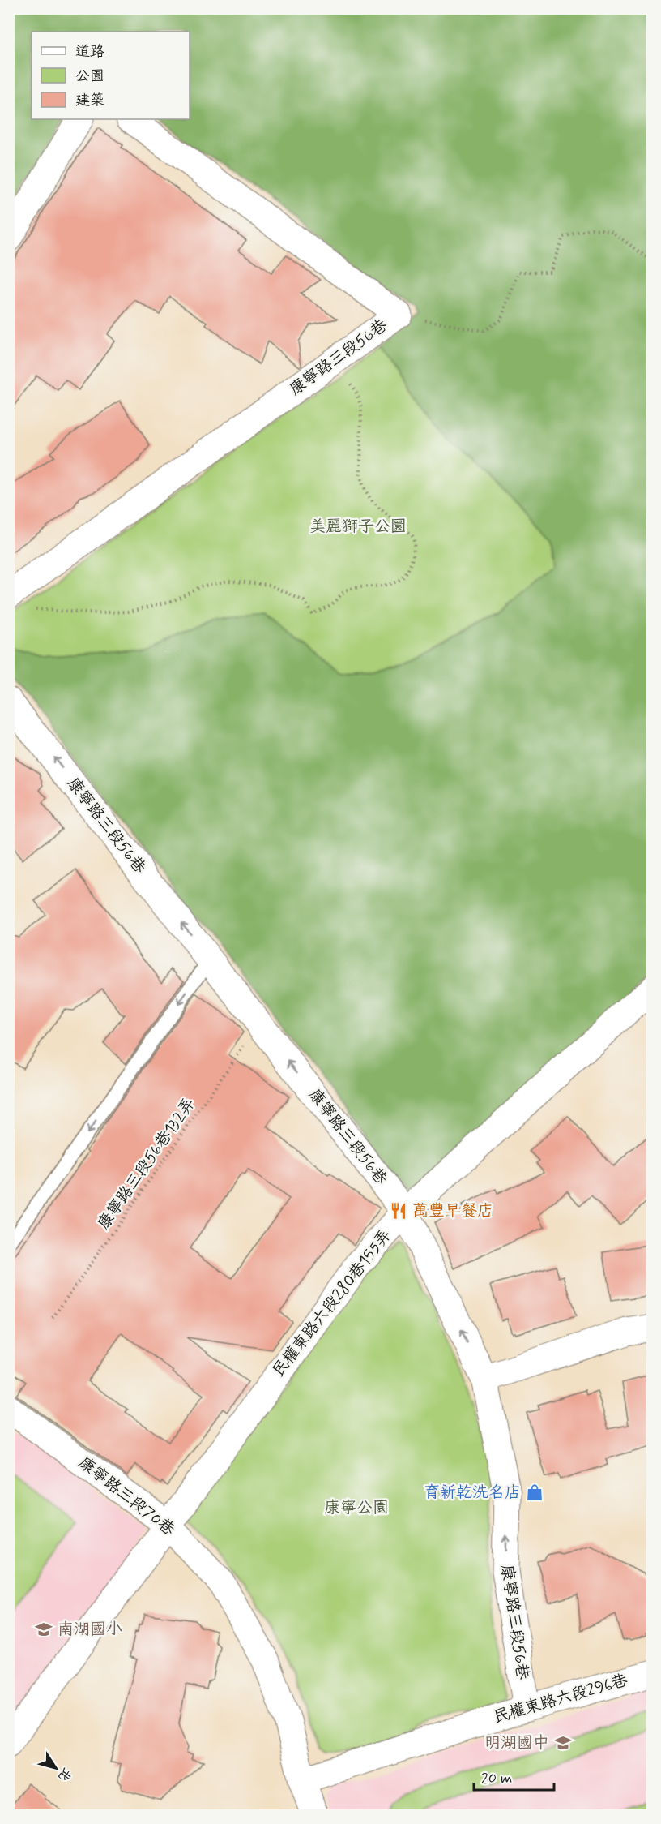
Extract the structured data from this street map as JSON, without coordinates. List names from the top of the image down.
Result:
{
  "streets": {
    "street": [
      "康寧路三段56巷",
      "民權東路六段280巷155弄",
      "康寧路三段70巷",
      "民權東路六段296巷"
    ],
    "path": ["康寧路三段56巷132弄"]
  },
  "crossings": [
    ["康寧路三段56巷", "康寧路三段56巷132弄"],
    ["康寧路三段56巷", "民權東路六段280巷155弄"],
    ["康寧路三段56巷", "民權東路六段296巷"],
    ["民權東路六段280巷155弄", "康寧路三段70巷"],
    ["康寧路三段70巷", "民權東路六段296巷"]
  ],
  "one_way": ["康寧路三段56巷"],
  "parks": ["美麗獅子公圜", "康寧公園"],
  "places": {
    "restaurant": ["萬豐早餐店"],
    "shop": ["育新乾洗名店"],
    "school or university": ["南湖國小", "明湖國中"]
  },
  "legend": ["道路", "公園", "建築"],
  "scale_bar": "20 m",
  "north": "bottom right"
}
